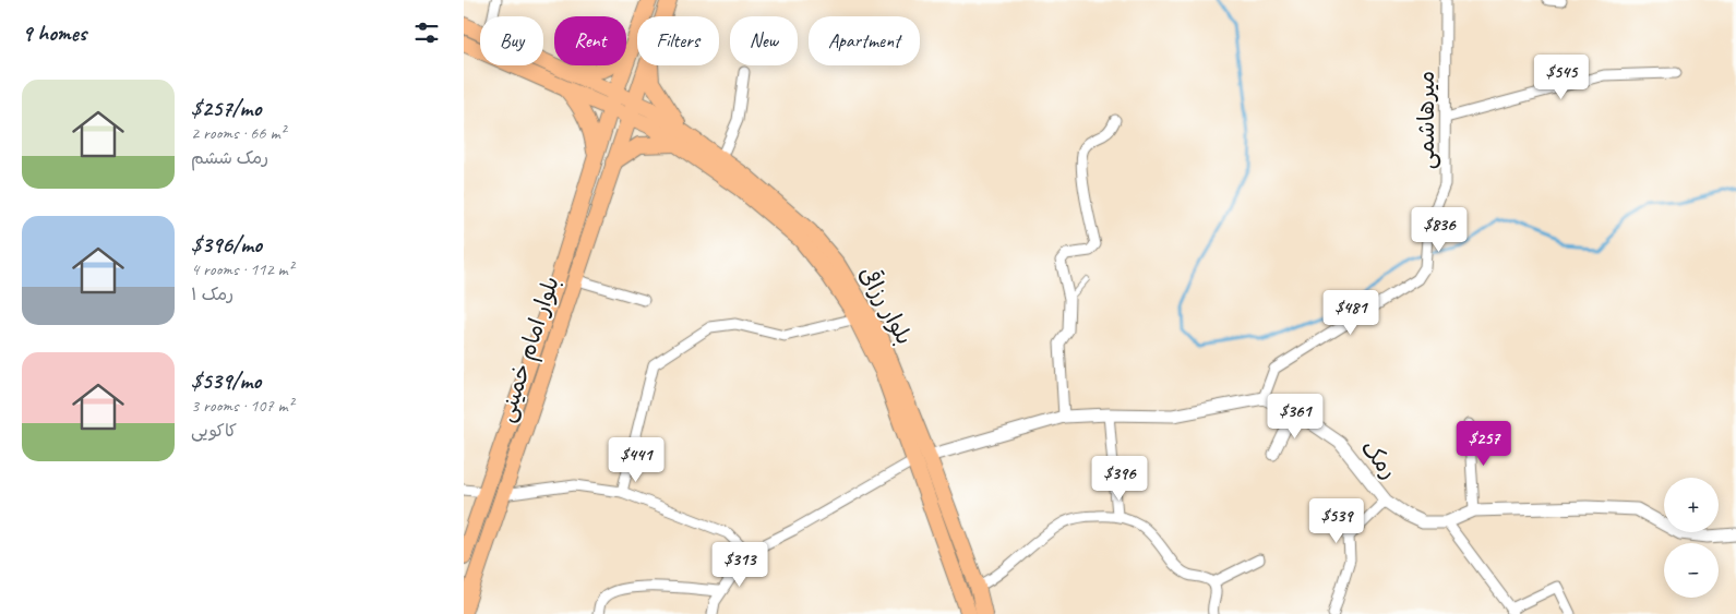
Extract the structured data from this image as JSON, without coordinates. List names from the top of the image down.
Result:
{
  "streets": {
    "main road": ["بلوار رزاقی", "بلوار امام خمینی"],
    "street": ["میرهاشمی", "رمک"]
  },
  "crossings": [
    ["میرهاشمی", "رمک"],
    ["بلوار رزاقی", "بلوار امام خمینی"]
  ],
  "page": {
    "heading": "9 homes",
    "chip": [
      "Buy",
      "Rent",
      "Filters",
      "New",
      "Apartment"
    ],
    "price": [
      "$545",
      "$836",
      "$481",
      "$361",
      "$257",
      "$441",
      "$396",
      "$539",
      "$313"
    ],
    "list": [
      {
        "name": "$257/mo",
        "note": "2 rooms · 66 m² · رمک ششم"
      },
      {
        "name": "$396/mo",
        "note": "4 rooms · 112 m² · رمک ۱"
      },
      {
        "name": "$539/mo",
        "note": "3 rooms · 107 m² · کاکویی"
      }
    ],
    "map_buttons": ["+", "−"]
  }
}
